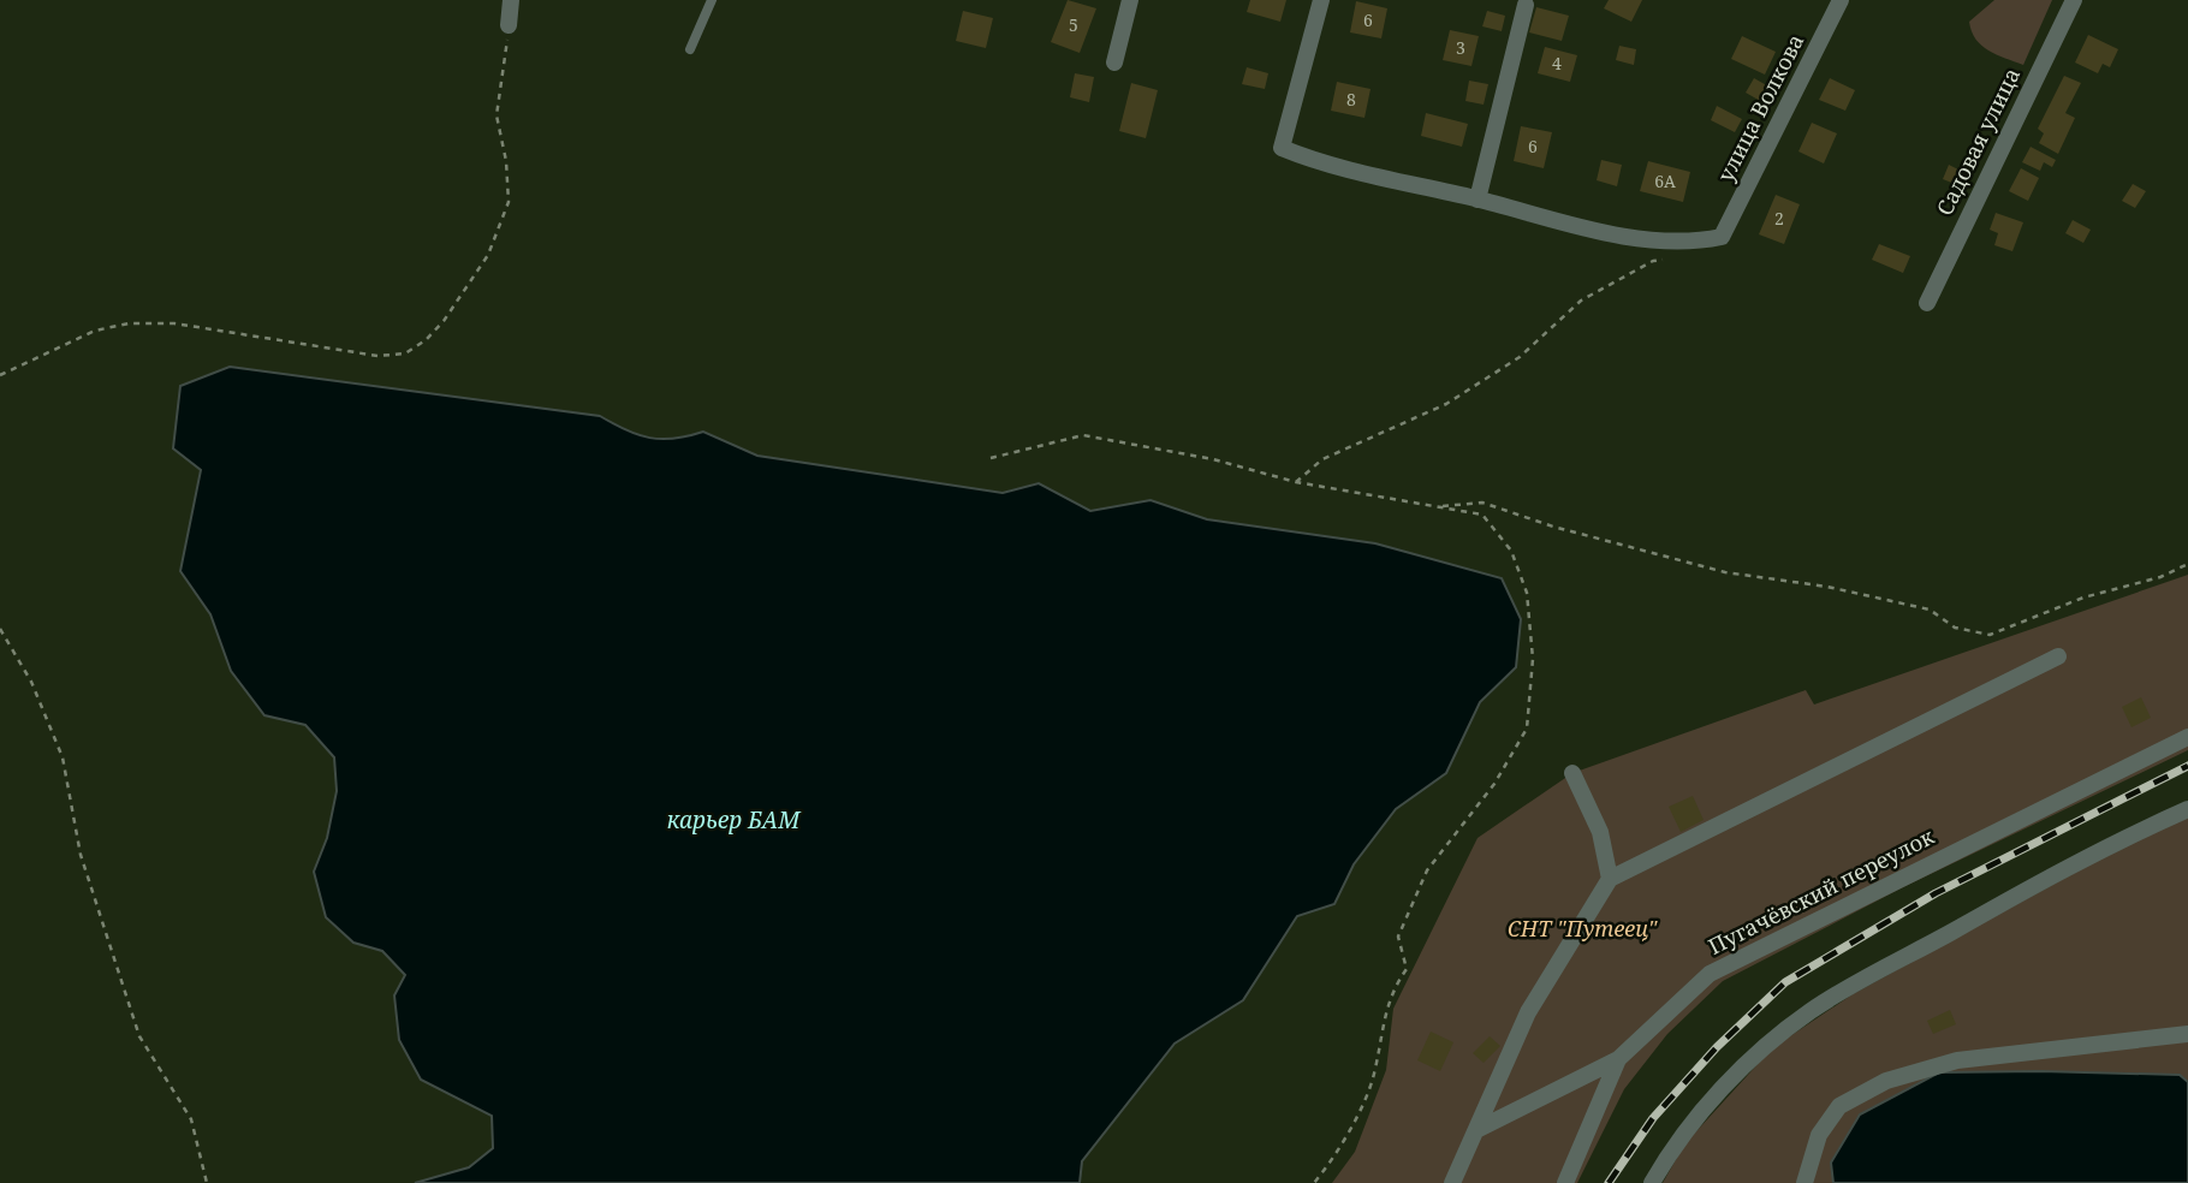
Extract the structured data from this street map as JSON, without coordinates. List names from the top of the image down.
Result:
{
  "streets": {
    "street": ["улица Волкова", "Садовая улица", "Пугачёвский переулок"]
  },
  "water": ["карьер БАМ"],
  "parks": ["СНТ \"Путеец\""],
  "house_numbers": [
    "6",
    "5",
    "3",
    "4",
    "8",
    "6",
    "6А",
    "2"
  ]
}
